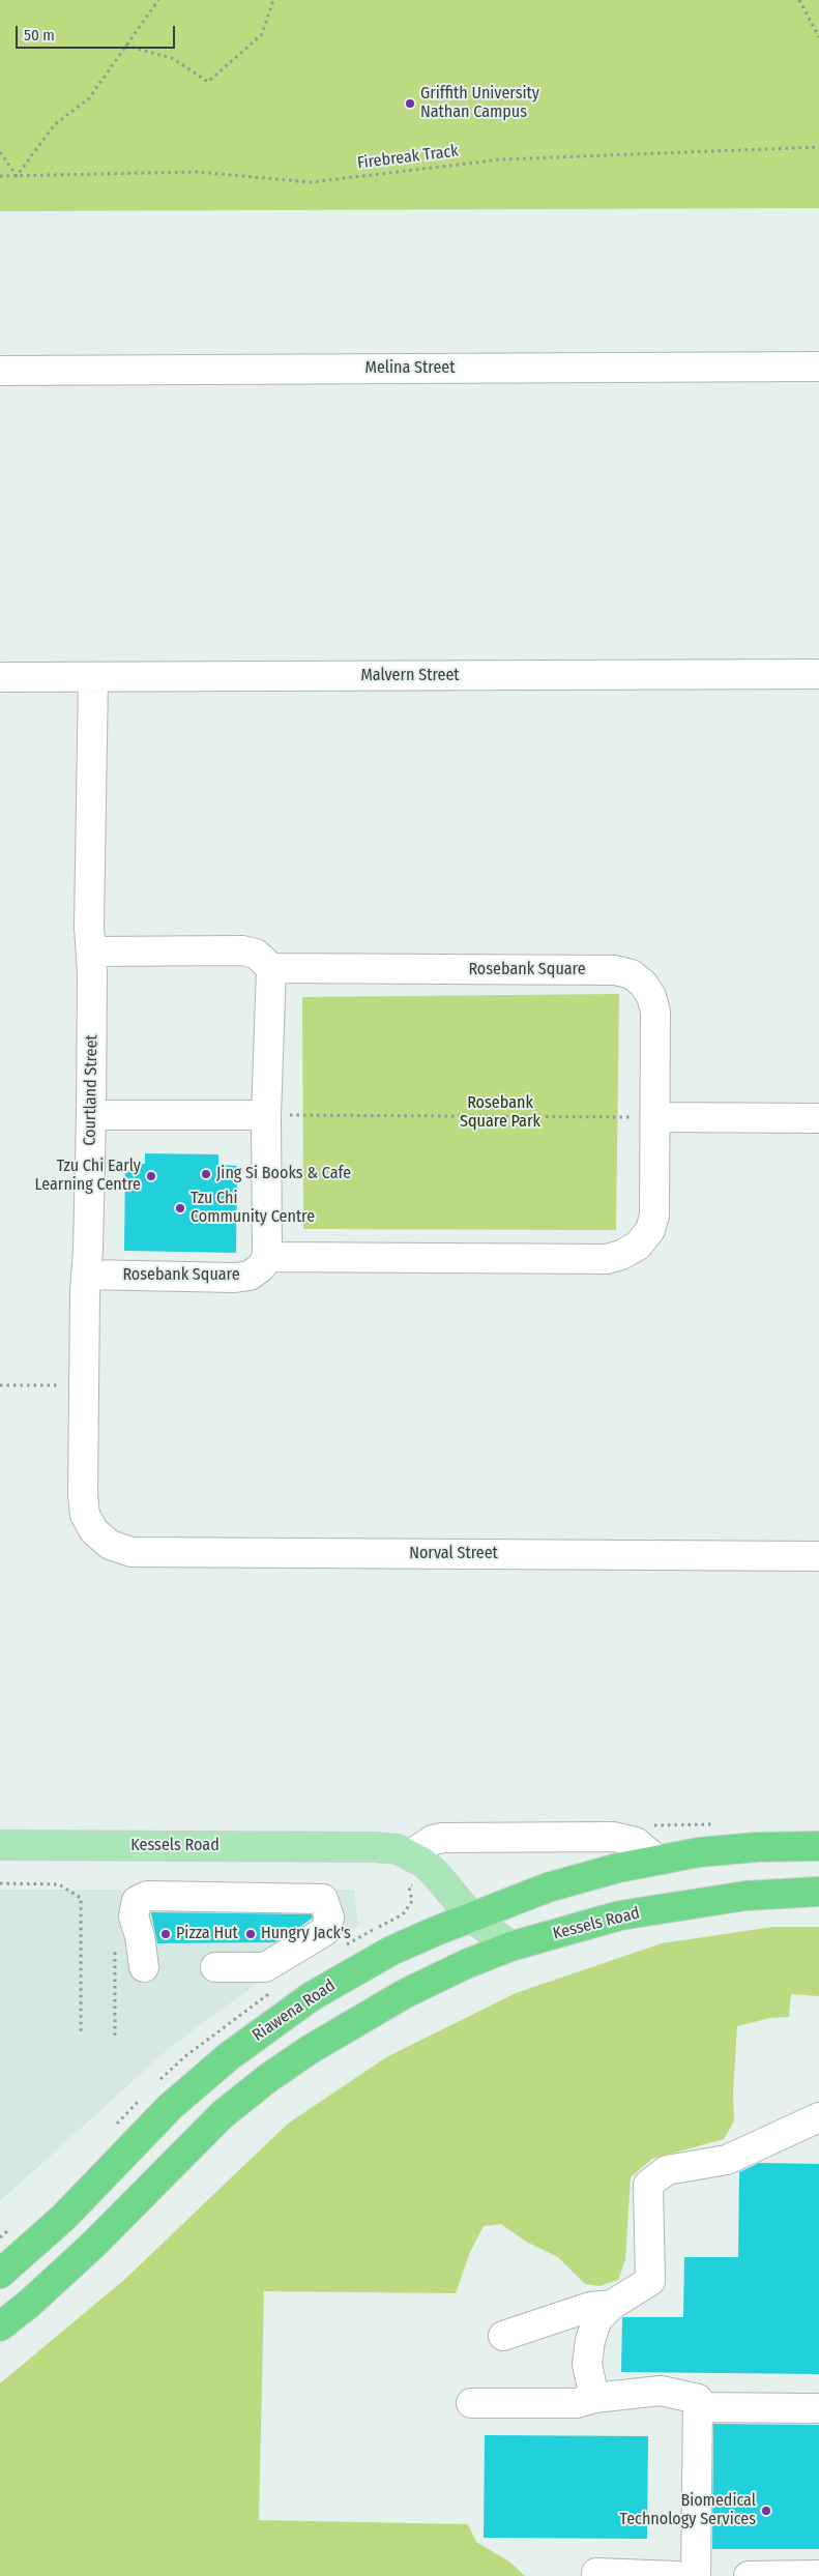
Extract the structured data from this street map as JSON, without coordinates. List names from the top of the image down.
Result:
{
  "streets": {
    "highway": ["Kessels Road", "Riawena Road"],
    "street": [
      "Melina Street",
      "Malvern Street",
      "Rosebank Square",
      "Courtland Street",
      "Norval Street"
    ],
    "path": ["Firebreak Track"]
  },
  "crossings": [
    ["Malvern Street", "Courtland Street"],
    ["Rosebank Square", "Courtland Street"],
    ["Courtland Street", "Norval Street"],
    ["Kessels Road", "Riawena Road"]
  ],
  "parks": ["Rosebank Square Park"],
  "places": [
    "Griffith University Nathan Campus",
    "Jing Si Books & Cafe",
    "Tzu Chi Early Learning Centre",
    "Tzu Chi Community Centre",
    "Pizza Hut",
    "Hungry Jack's",
    "Biomedical Technology Services"
  ],
  "scale_bar": "50 m"
}
